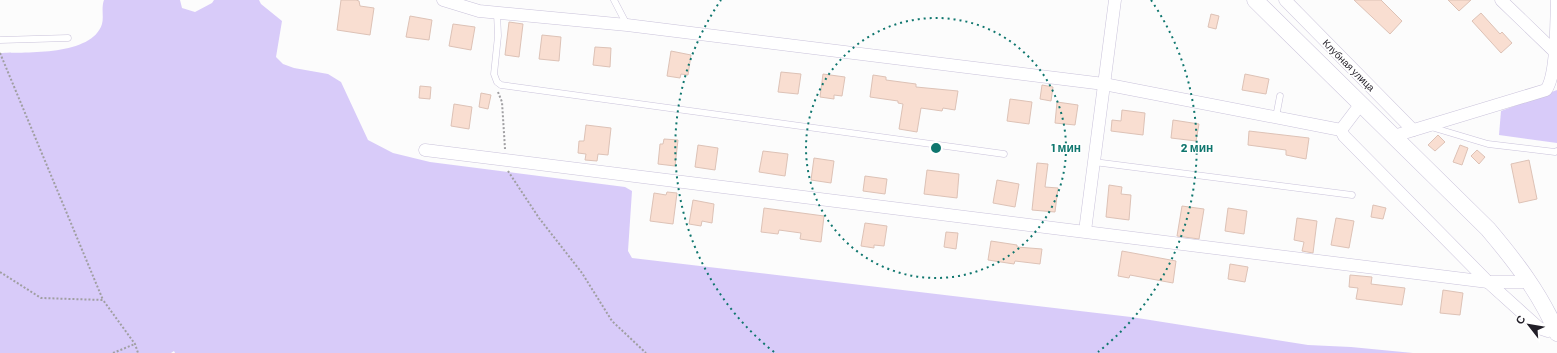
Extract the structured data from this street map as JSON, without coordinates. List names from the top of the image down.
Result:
{
  "streets": {
    "street": ["Клубная улица"]
  },
  "north": "top left",
  "rings": ["1 мин", "2 мин"]
}
